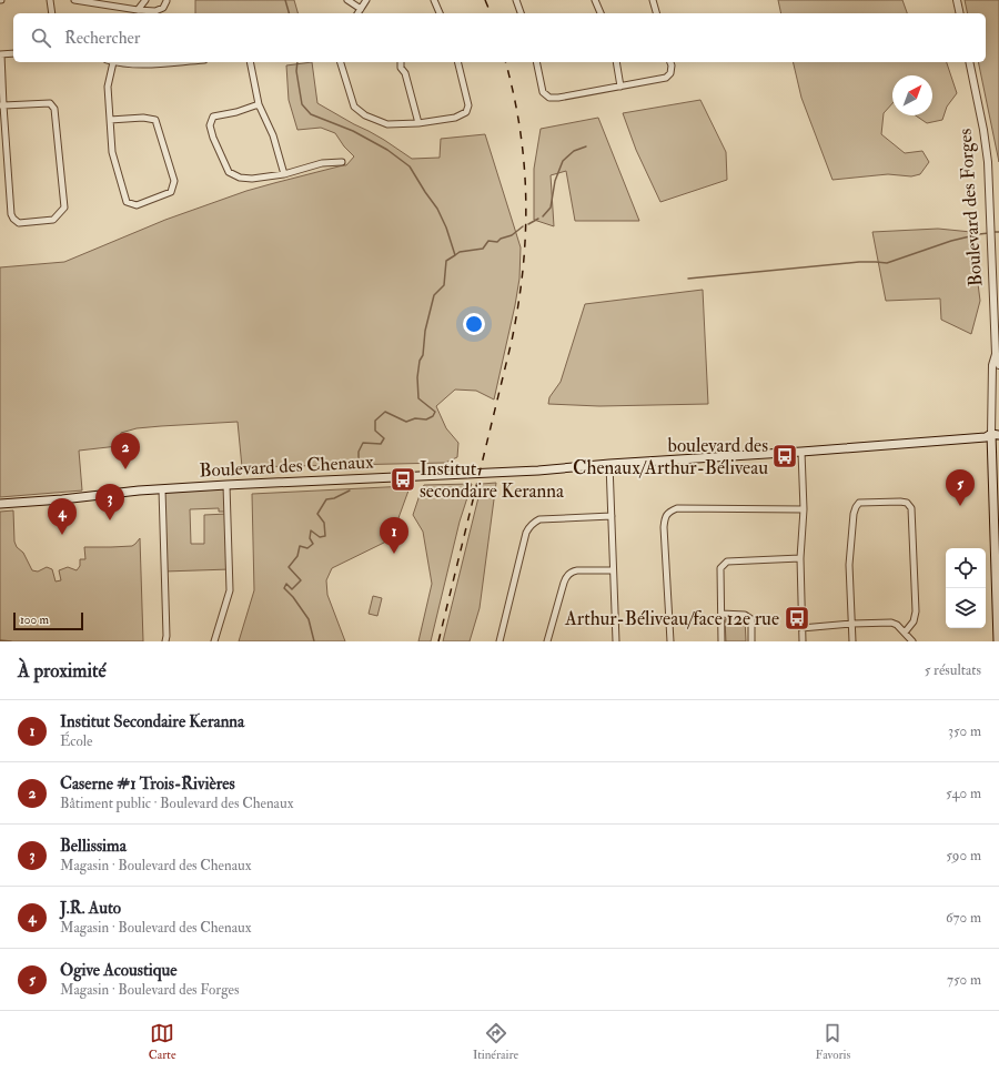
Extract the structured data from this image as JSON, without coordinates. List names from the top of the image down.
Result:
{
  "streets": {
    "main road": ["Boulevard des Forges", "Boulevard des Chenaux"]
  },
  "crossings": [
    ["Boulevard des Forges", "Boulevard des Chenaux"]
  ],
  "places": {
    "bus stop": ["boulevard des Chenaux/Arthur-Béliveau", "Institut secondaire Keranna", "Arthur-Béliveau/face 12e rue"]
  },
  "scale_bar": "100 m",
  "north": "top right",
  "page": {
    "search": "Rechercher",
    "pins": [
      "2",
      "5",
      "3",
      "4",
      "1"
    ],
    "scale": "100 m",
    "heading": ["À proximité", "5 résultats"],
    "list": [
      {
        "mark": "1",
        "name": "Institut Secondaire Keranna",
        "note": "École",
        "value": "350 m"
      },
      {
        "mark": "2",
        "name": "Caserne #1 Trois-Rivières",
        "note": "Bâtiment public · Boulevard des Chenaux",
        "value": "540 m"
      },
      {
        "mark": "3",
        "name": "Bellissima",
        "note": "Magasin · Boulevard des Chenaux",
        "value": "590 m"
      },
      {
        "mark": "4",
        "name": "J.R. Auto",
        "note": "Magasin · Boulevard des Chenaux",
        "value": "670 m"
      },
      {
        "mark": "5",
        "name": "Ogive Acoustique",
        "note": "Magasin · Boulevard des Forges",
        "value": "750 m"
      }
    ],
    "nav": ["Carte", "Itinéraire", "Favoris"]
  }
}
